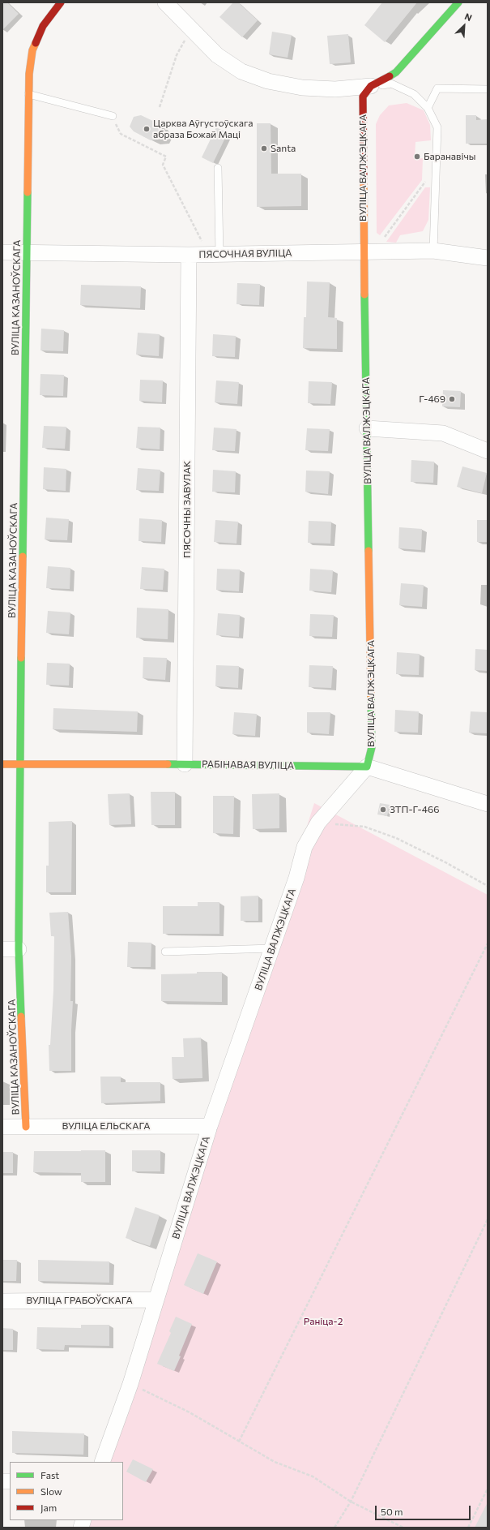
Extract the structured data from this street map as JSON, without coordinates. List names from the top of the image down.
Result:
{
  "streets": {
    "street": [
      "ВУЛІЦА ВАЛЖЭЦКАГА",
      "ПЯСОЧНАЯ ВУЛІЦА",
      "ВУЛІЦА КАЗАНОЎСКАГА",
      "ПЯСОЧНЫ ЗАВУЛАК",
      "РАБІНАВАЯ ВУЛІЦА",
      "ВУЛІЦА ЕЛЬСКАГА",
      "ВУЛІЦА ГРАБОЎСКАГА"
    ]
  },
  "crossings": [
    ["ВУЛІЦА ВАЛЖЭЦКАГА", "ПЯСОЧНАЯ ВУЛІЦА"],
    ["ВУЛІЦА ВАЛЖЭЦКАГА", "РАБІНАВАЯ ВУЛІЦА"],
    ["ВУЛІЦА ВАЛЖЭЦКАГА", "ВУЛІЦА ЕЛЬСКАГА"],
    ["ВУЛІЦА ВАЛЖЭЦКАГА", "ВУЛІЦА ГРАБОЎСКАГА"],
    ["ПЯСОЧНАЯ ВУЛІЦА", "ВУЛІЦА КАЗАНОЎСКАГА"],
    ["ПЯСОЧНАЯ ВУЛІЦА", "ПЯСОЧНЫ ЗАВУЛАК"],
    ["ВУЛІЦА КАЗАНОЎСКАГА", "РАБІНАВАЯ ВУЛІЦА"],
    ["ВУЛІЦА КАЗАНОЎСКАГА", "ВУЛІЦА ЕЛЬСКАГА"],
    ["ПЯСОЧНЫ ЗАВУЛАК", "РАБІНАВАЯ ВУЛІЦА"]
  ],
  "parks": ["Раніца-2"],
  "places": [
    "Царква Аўгустоўскага абраза Божай Маці",
    "Santa",
    "Баранавічы",
    "Г-469",
    "ЗТП-Г-466"
  ],
  "legend": ["Fast", "Slow", "Jam"],
  "scale_bar": "50 m",
  "north": "top right"
}
